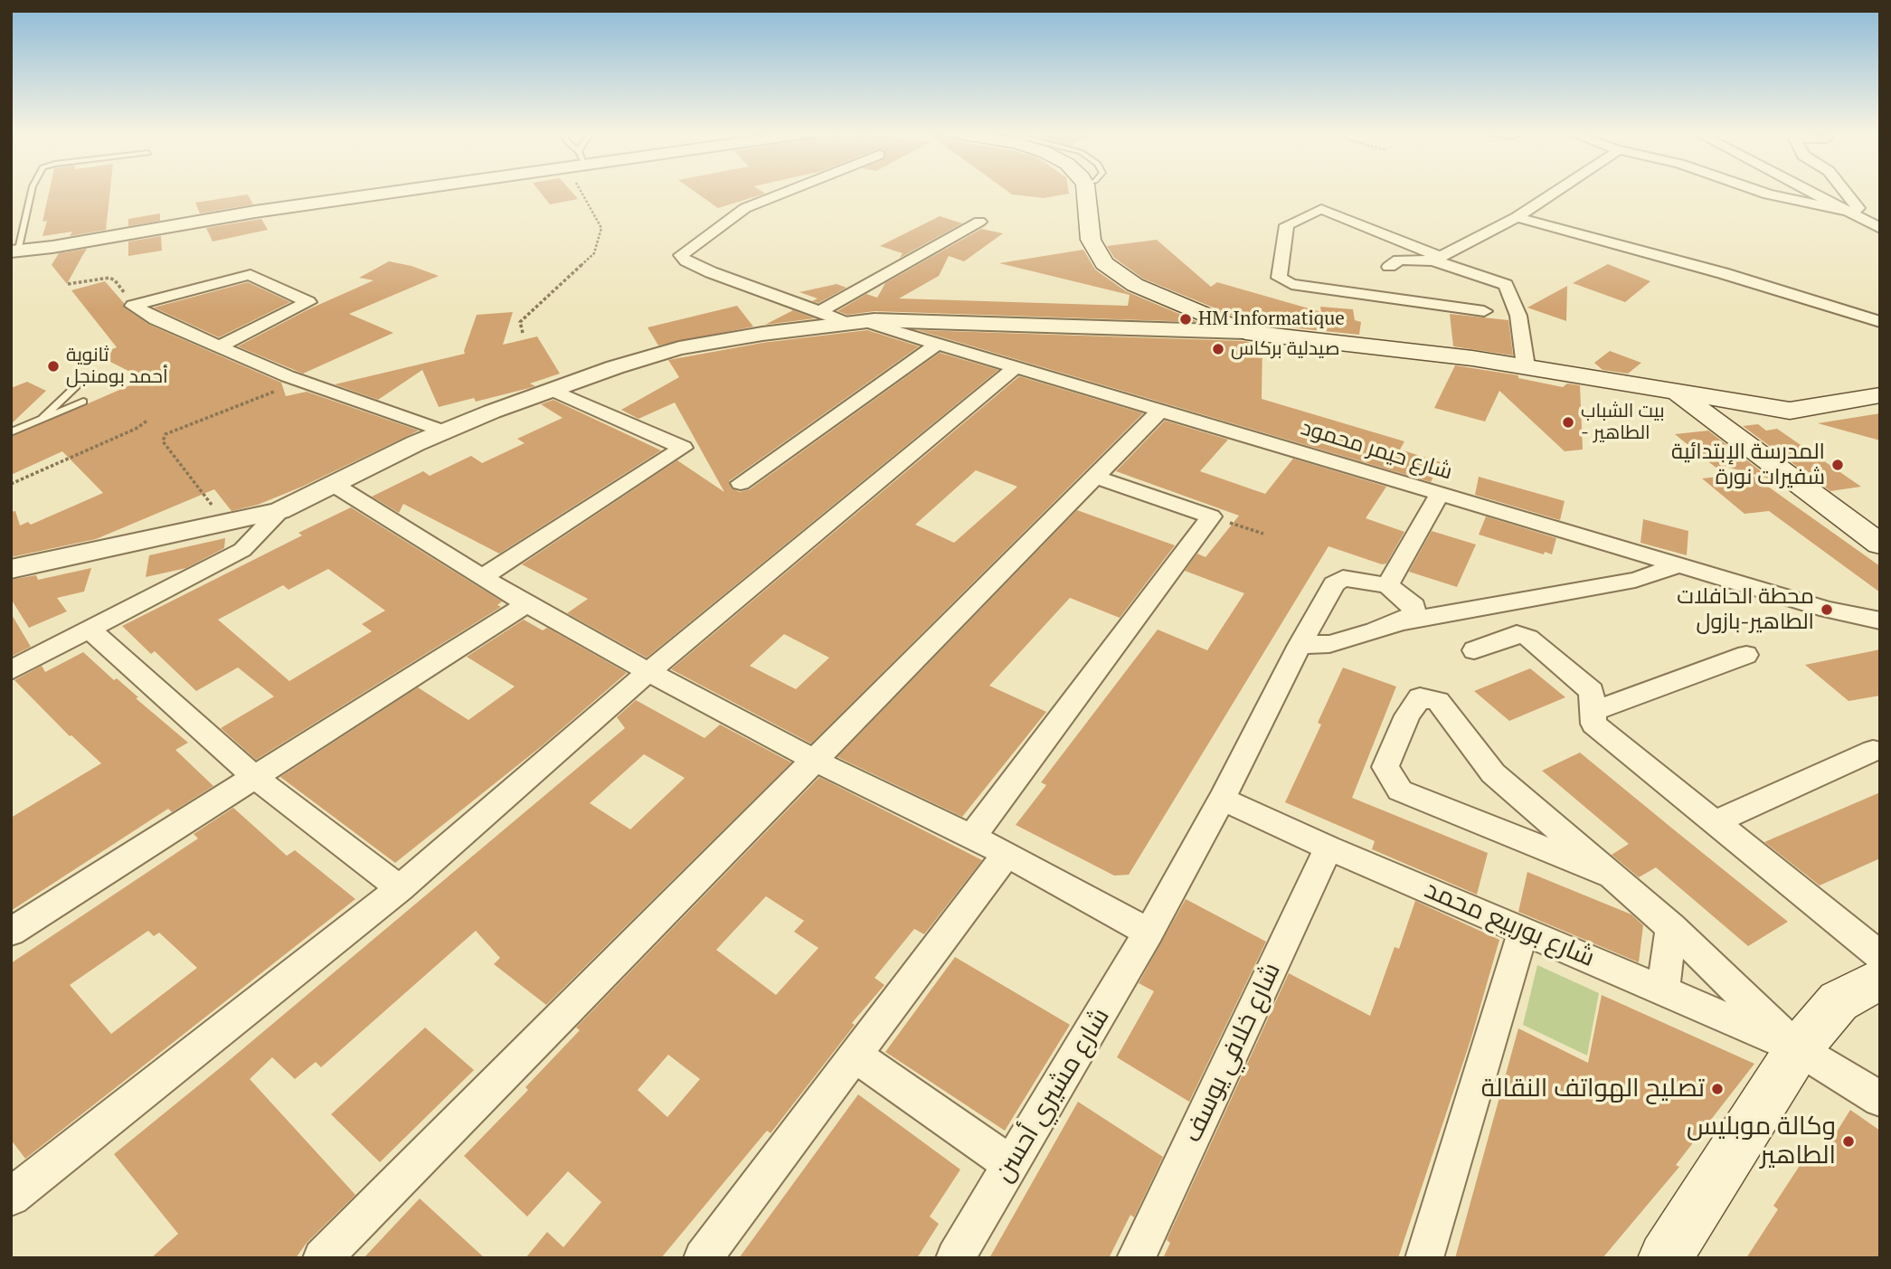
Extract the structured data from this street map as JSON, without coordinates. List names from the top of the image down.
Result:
{
  "streets": {
    "street": [
      "شارع حيمر محمود",
      "شارع بوربيع محمد",
      "شارع خلافي يوسف",
      "شارع مشيري أحسن"
    ]
  },
  "crossings": [
    ["شارع بوربيع محمد", "شارع خلافي يوسف"],
    ["شارع بوربيع محمد", "شارع مشيري أحسن"]
  ],
  "places": [
    "HM Informatique",
    "صيدلية بركاس",
    "ثانوية أحمد بومنجل",
    "بيت الشباب - الطاهير",
    "المدرسة الإبتدائية شفيرات نورة",
    "محطة الحافلات الطاهير-بازول",
    "تصليح الهواتف النقالة",
    "وكالة موبليس الطاهير"
  ]
}
